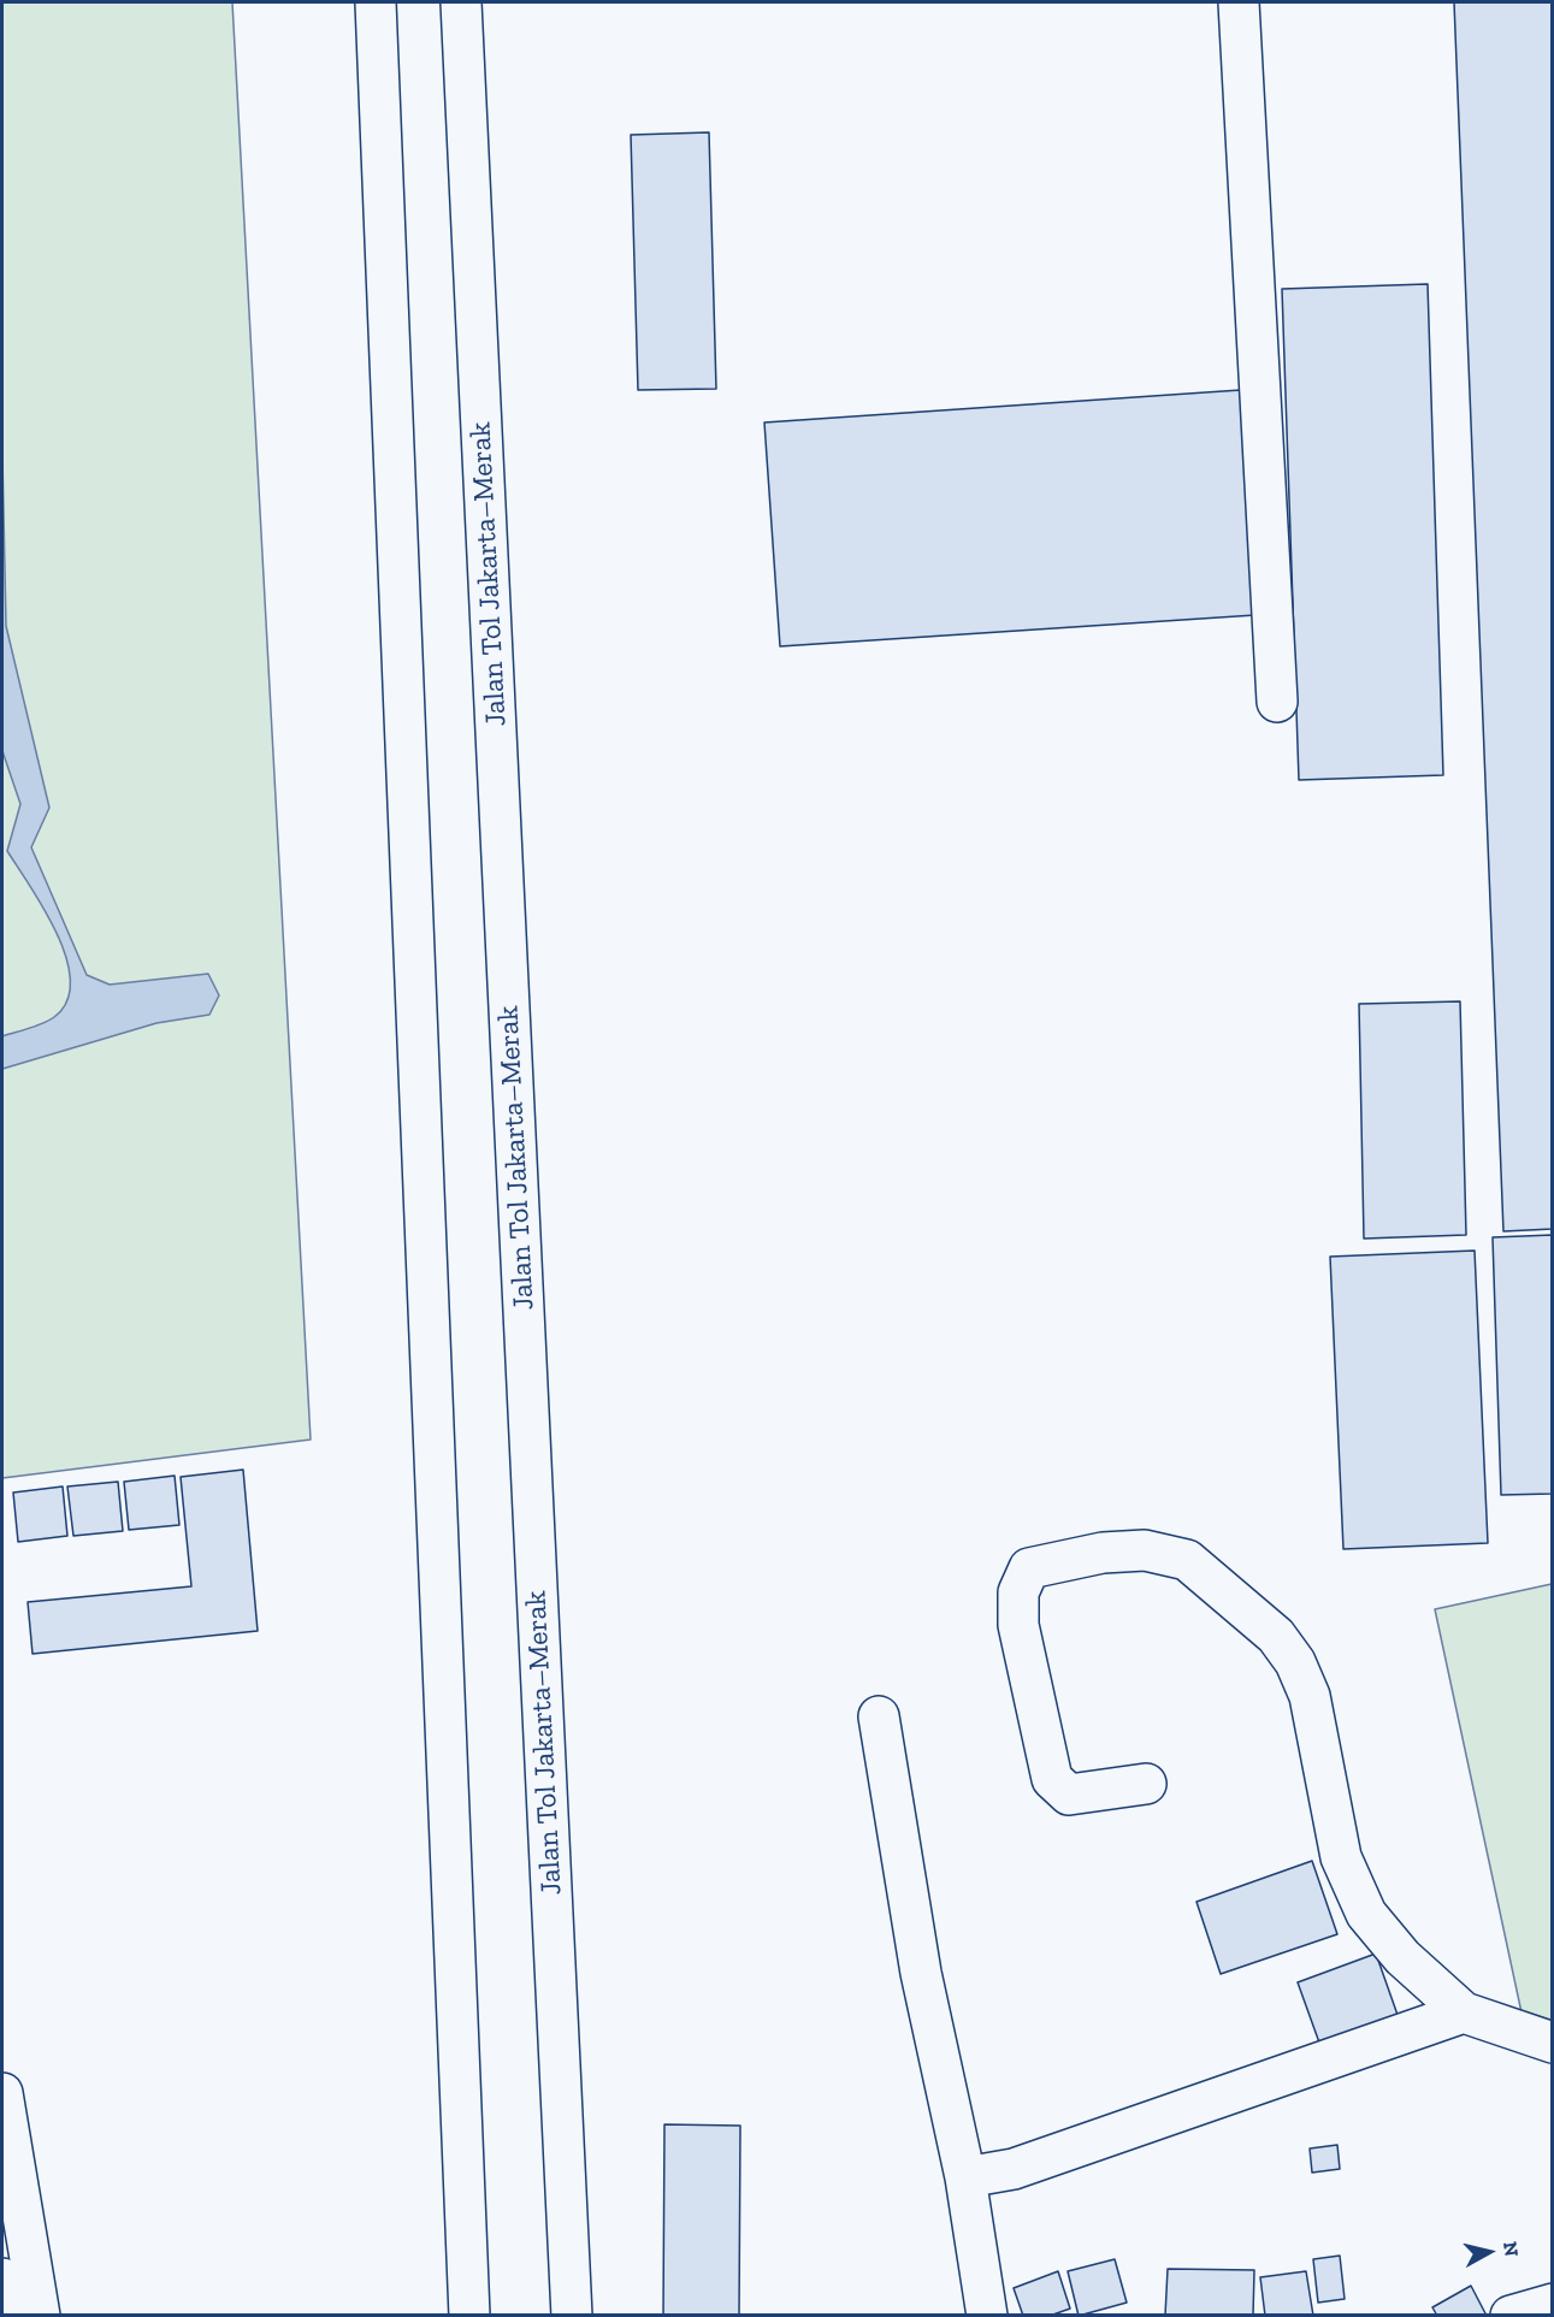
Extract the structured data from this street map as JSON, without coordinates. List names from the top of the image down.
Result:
{
  "streets": {
    "main road": ["Jalan Tol Jakarta–Merak"]
  },
  "north": "right"
}
